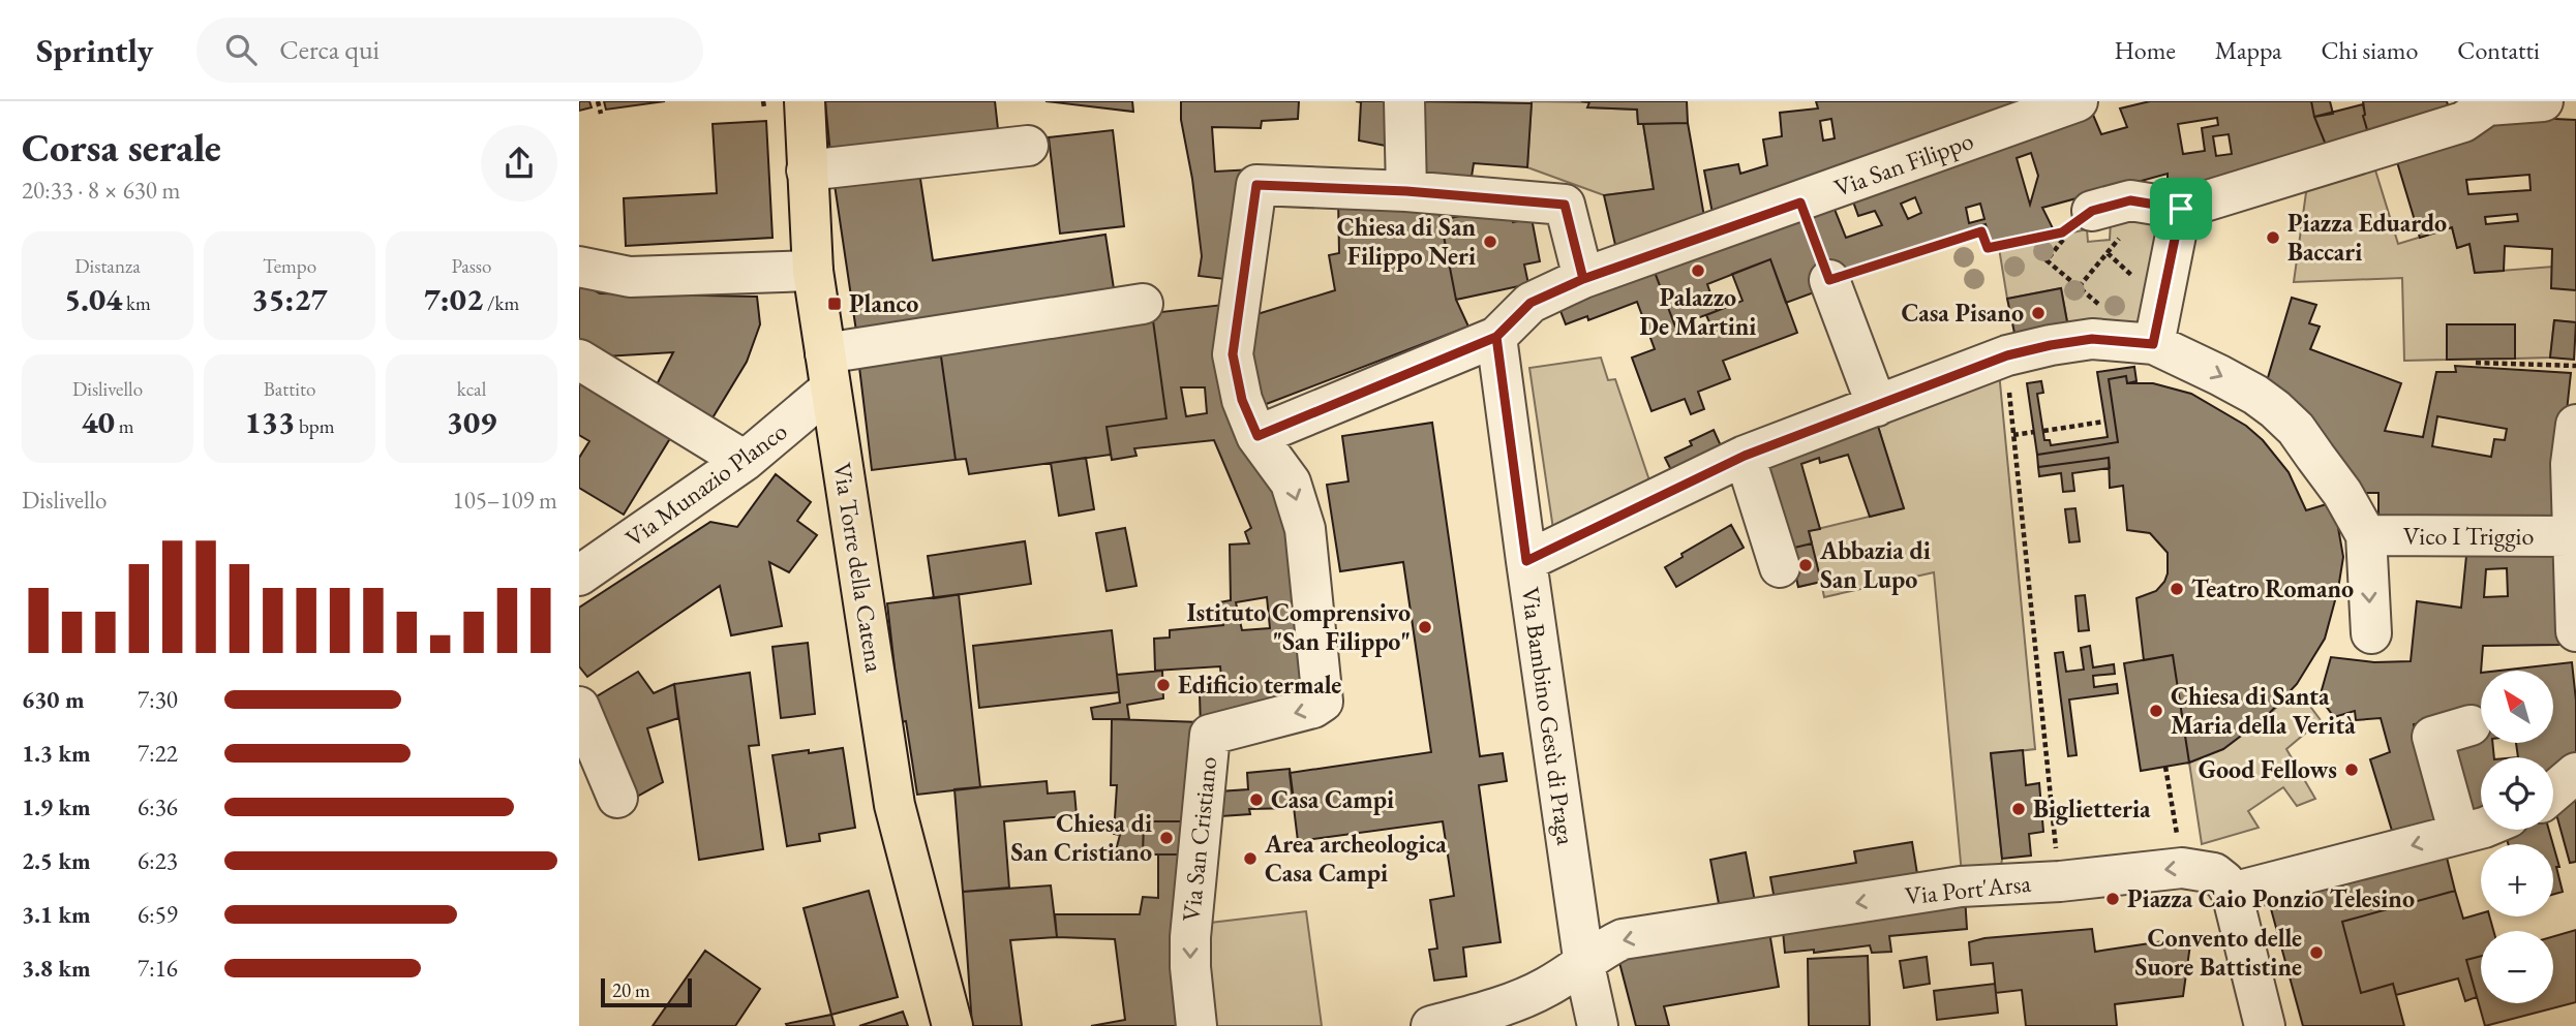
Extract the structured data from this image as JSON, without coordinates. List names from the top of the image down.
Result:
{
  "streets": {
    "main road": ["Via Torre della Catena"],
    "street": [
      "Via San Filippo",
      "Via Munazio Planco",
      "Vico I Triggio",
      "Via Bambino Gesù di Praga",
      "Via San Cristiano",
      "Via Port'Arsa"
    ]
  },
  "crossings": [
    ["Via San Filippo", "Via Bambino Gesù di Praga"],
    ["Via San Filippo", "Via San Cristiano"],
    ["Via Munazio Planco", "Via Torre della Catena"],
    ["Via Bambino Gesù di Praga", "Via Port'Arsa"]
  ],
  "one_way": ["Via San Cristiano", "Via Port'Arsa"],
  "places": {
    "other": [
      "Piazza Eduardo Baccari",
      "Chiesa di San Filippo Neri",
      "Palazzo De Martini",
      "Casa Pisano",
      "Abbazia di San Lupo",
      "Teatro Romano",
      "Istituto Comprensivo \"San Filippo\"",
      "Edificio termale",
      "Chiesa di Santa Maria della Verità",
      "Good Fellows",
      "Casa Campi",
      "Biglietteria",
      "Chiesa di San Cristiano",
      "Area archeologica Casa Campi",
      "Piazza Caio Ponzio Telesino",
      "Convento delle Suore Battistine"
    ],
    "transit": ["Planco"]
  },
  "scale_bar": "20 m",
  "north": "top left",
  "page": {
    "header": "Sprintly",
    "search": "Cerca qui",
    "nav": [
      "Home",
      "Mappa",
      "Chi siamo",
      "Contatti"
    ],
    "heading": ["Corsa serale", "20:33 · 8 × 630 m"],
    "stats": [
      ["Distanza", "5.04 km"],
      ["Tempo", "35:27"],
      ["Passo", "7:02 /km"],
      ["Dislivello", "40 m"],
      ["Battito", "133 bpm"],
      ["kcal", "309"]
    ],
    "chart": ["Dislivello", "105–109 m"],
    "map_buttons": ["+", "−"],
    "list": [
      {
        "name": "630 m",
        "note": "7:30"
      },
      {
        "name": "1.3 km",
        "note": "7:22"
      },
      {
        "name": "1.9 km",
        "note": "6:36"
      },
      {
        "name": "2.5 km",
        "note": "6:23"
      },
      {
        "name": "3.1 km",
        "note": "6:59"
      },
      {
        "name": "3.8 km",
        "note": "7:16"
      }
    ],
    "scale": "20 m"
  }
}
